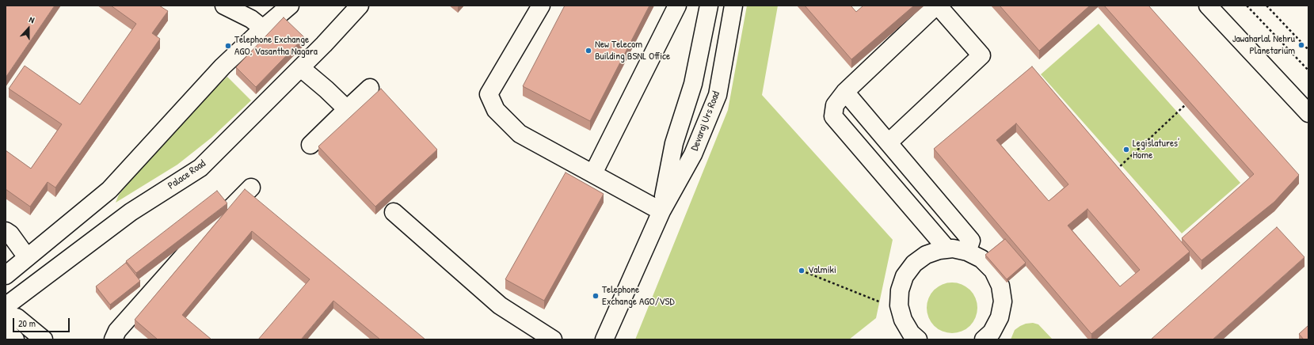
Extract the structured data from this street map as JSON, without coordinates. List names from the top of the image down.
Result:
{
  "streets": {
    "main road": ["Devaraj Urs Road", "Palace Road"]
  },
  "places": [
    "Jawaharlal Nehru Planetarium",
    "Telephone Exchange AGO, Vasantha Nagara",
    "New Telecom Building BSNL Office",
    "Legislatures' Home",
    "Valmiki",
    "Telephone Exchange AGO/VSD"
  ],
  "scale_bar": "20 m",
  "north": "top"
}
